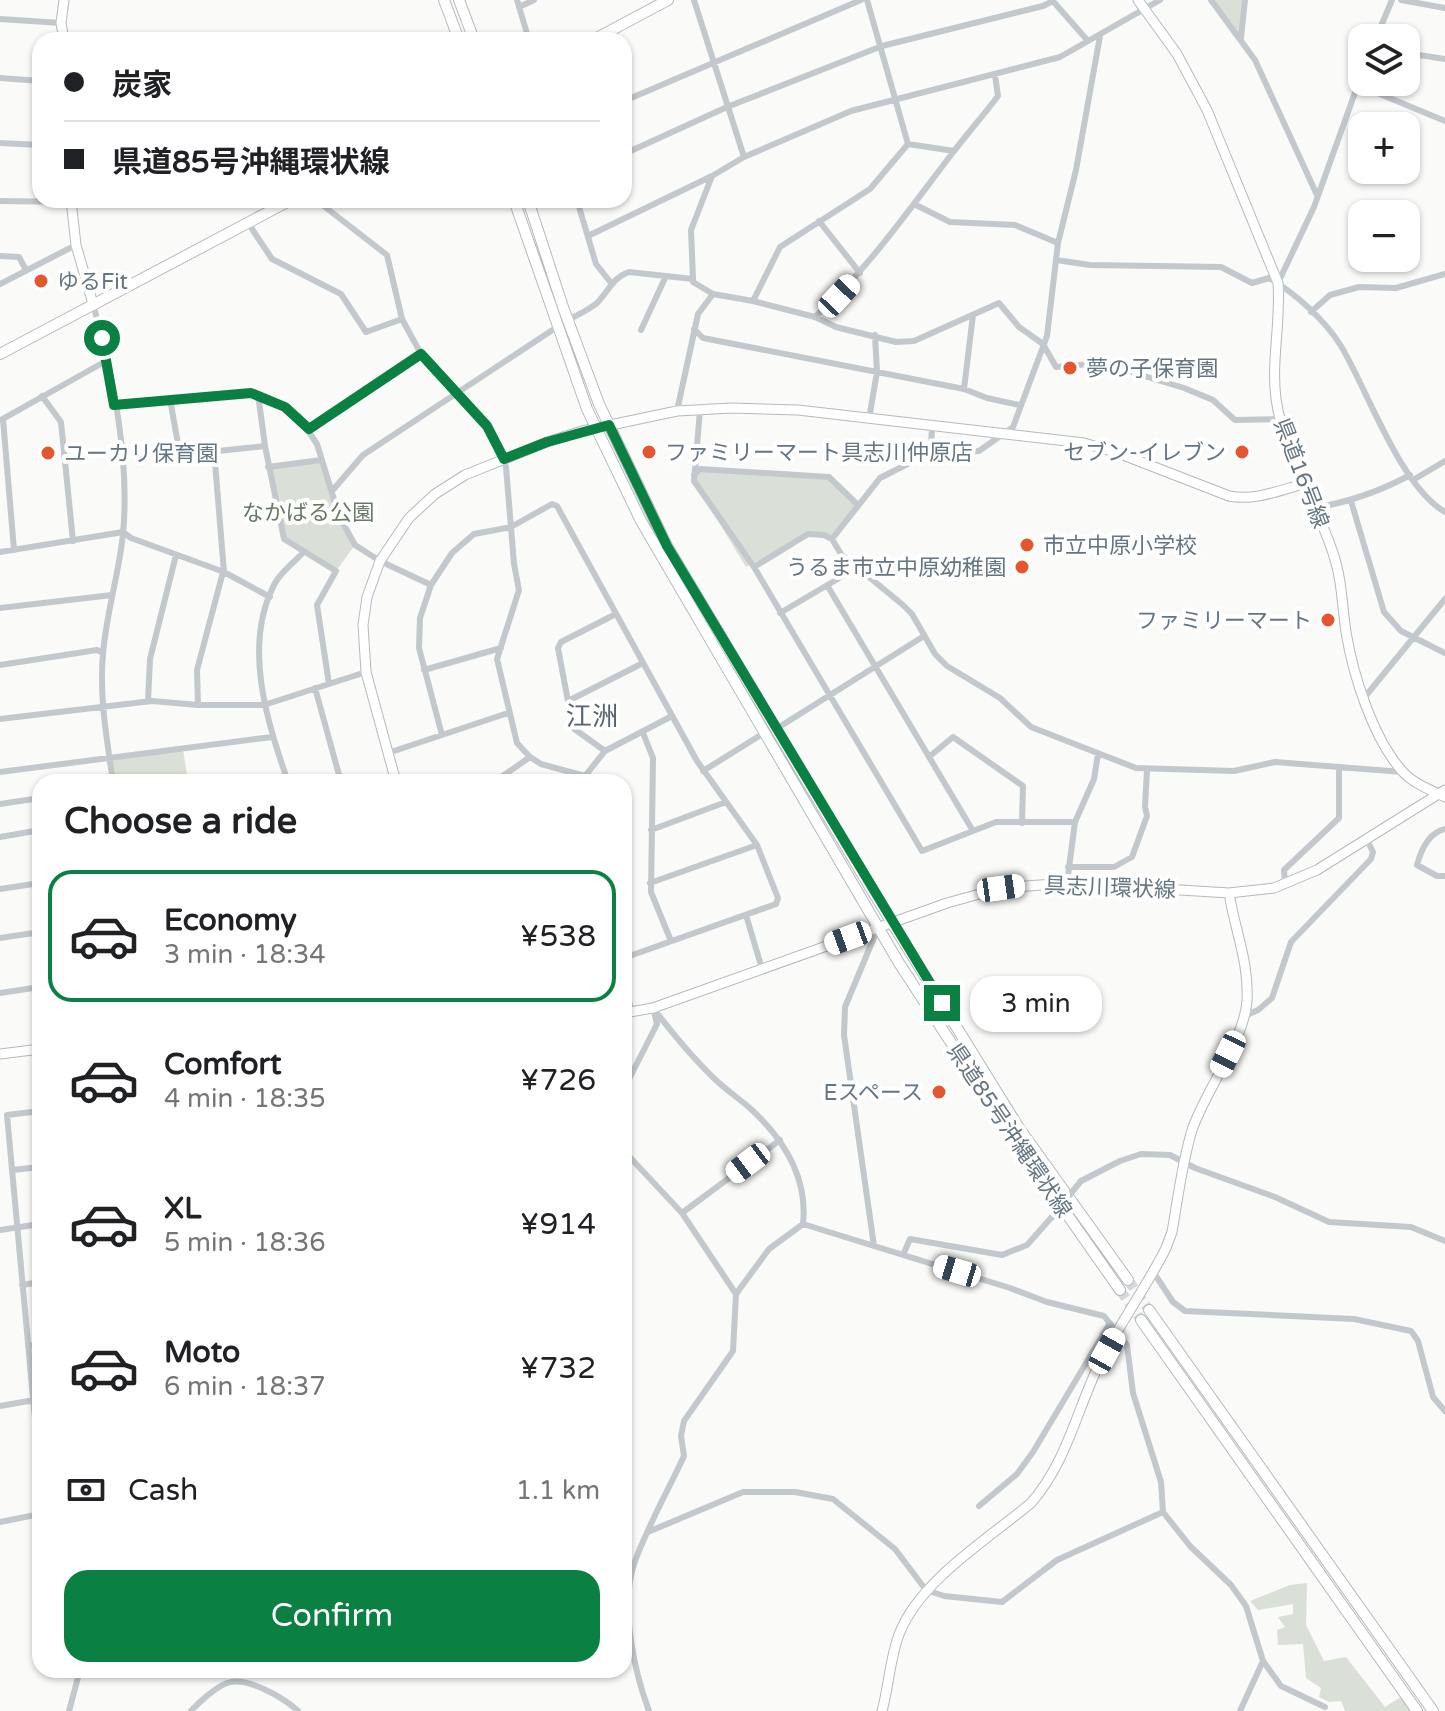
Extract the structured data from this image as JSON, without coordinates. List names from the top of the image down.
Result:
{
  "streets": {
    "main road": ["県道85号沖縄環状線"],
    "street": ["県道16号線", "具志川環状線"]
  },
  "crossings": [
    ["県道16号線", "具志川環状線"],
    ["具志川環状線", "県道85号沖縄環状線"]
  ],
  "districts": ["江洲"],
  "parks": ["なかばる公園"],
  "places": [
    "ゆるFit",
    "夢の子保育園",
    "ファミリーマート具志川仲原店",
    "セブン-イレブン",
    "ユーカリ保育園",
    "市立中原小学校",
    "うるま市立中原幼稚園",
    "ファミリーマート",
    "Eスペース"
  ],
  "page": {
    "map_buttons": ["+", "−"],
    "banner": ["炭家", "県道85号沖縄環状線"],
    "heading": "Choose a ride",
    "list": [
      {
        "name": "Economy",
        "note": "3 min · 18:34",
        "value": "¥538"
      },
      {
        "name": "Comfort",
        "note": "4 min · 18:35",
        "value": "¥726"
      },
      {
        "name": "XL",
        "note": "5 min · 18:36",
        "value": "¥914"
      },
      {
        "name": "Moto",
        "note": "6 min · 18:37",
        "value": "¥732"
      }
    ],
    "bubble": "3 min",
    "pay": ["Cash", "1.1 km"],
    "buttons": "Confirm"
  }
}
